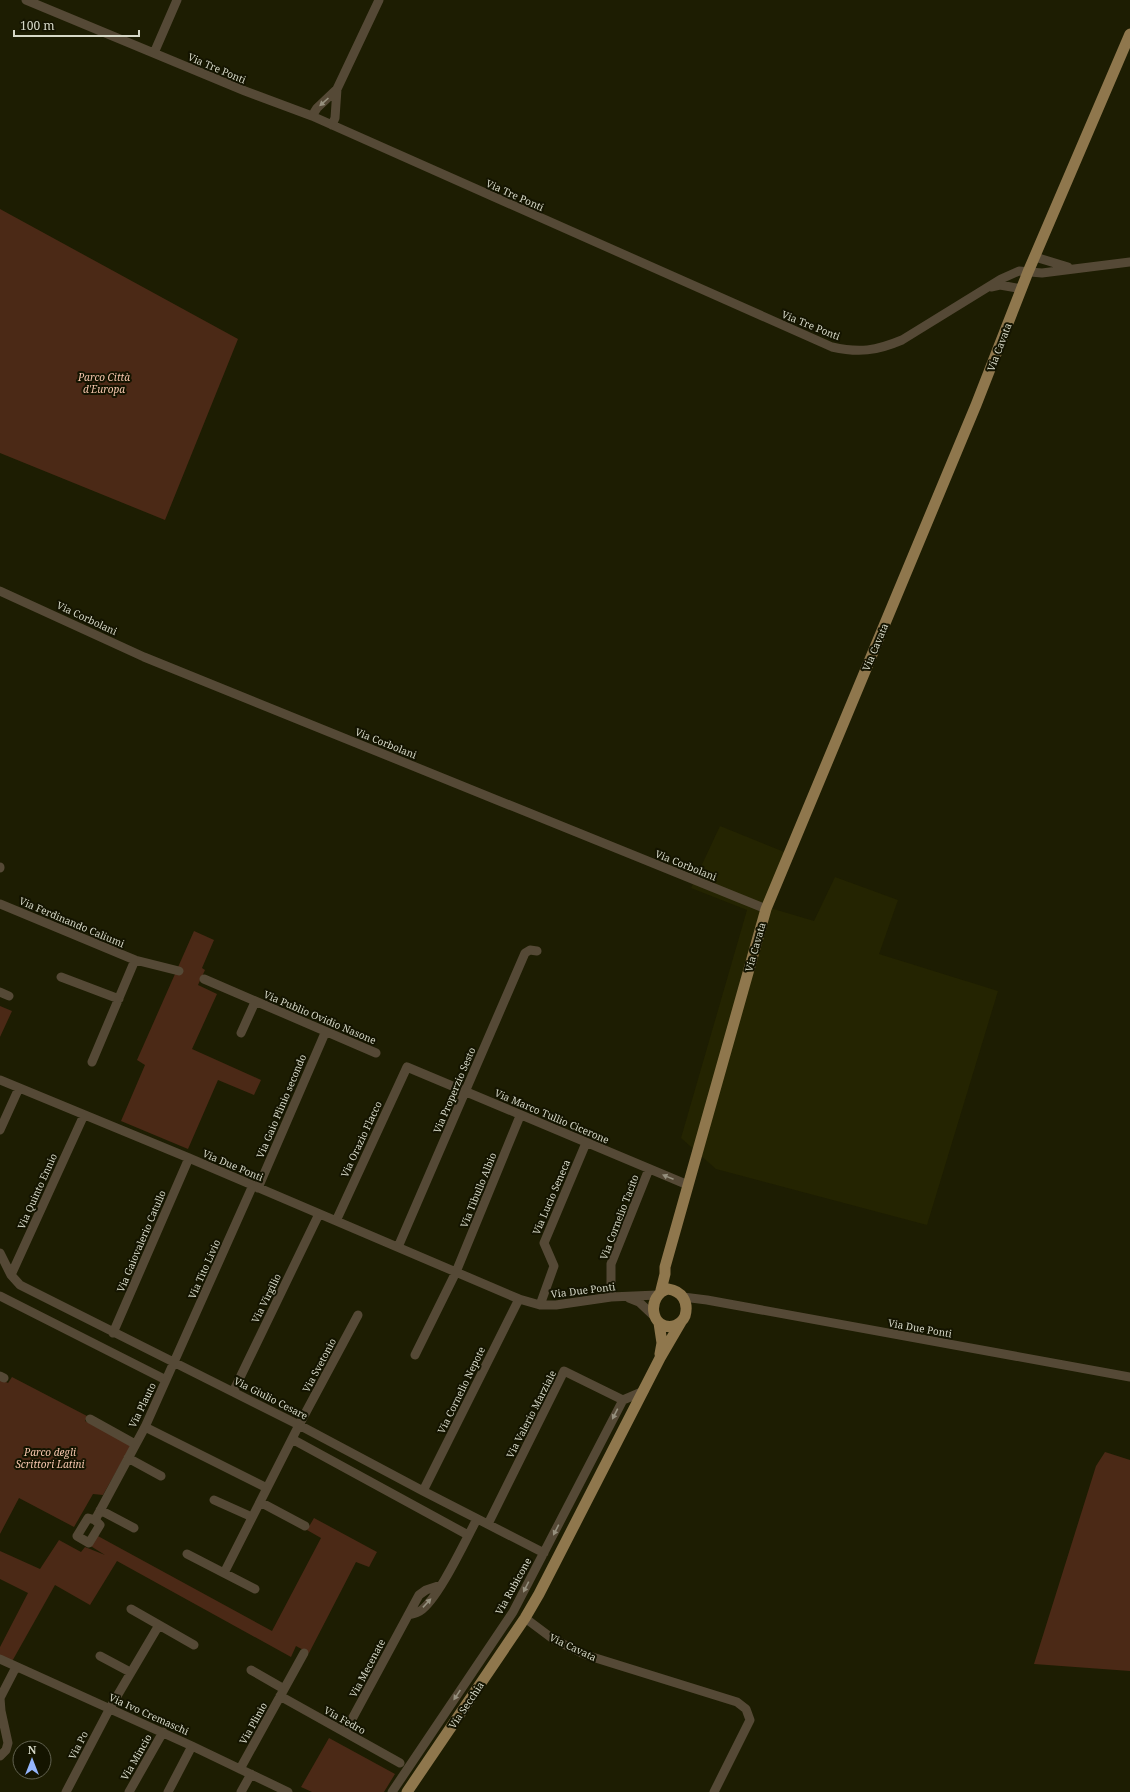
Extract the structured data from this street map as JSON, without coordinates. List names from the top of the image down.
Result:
{
  "streets": {
    "main road": ["Via Cavata", "Via Secchia"],
    "street": [
      "Via Tre Ponti",
      "Via Corbolani",
      "Via Ferdinando Caliumi",
      "Via Publio Ovidio Nasone",
      "Via Properzio Sesto",
      "Via Gaio Plinio secondo",
      "Via Marco Tullio Cicerone",
      "Via Orazio Flacco",
      "Via Due Ponti",
      "Via Tibullo Albio",
      "Via Quinto Ennio",
      "Via Lucio Seneca",
      "Via Cornelio Tacito",
      "Via Gaiovalerio Catullo",
      "Via Tito Livio",
      "Via Virgilio",
      "Via Svetonio",
      "Via Cornelio Nepote",
      "Via Giulio Cesare",
      "Via Plauto",
      "Via Valerio Marziale",
      "Via Rubicone",
      "Via Mecenate",
      "Via Ivo Cremaschi",
      "Via Fedro",
      "Via Plinio",
      "Via Po",
      "Via Mincio"
    ]
  },
  "crossings": [
    ["Via Tre Ponti", "Via Cavata"],
    ["Via Cavata", "Via Corbolani"],
    ["Via Cavata", "Via Marco Tullio Cicerone"],
    ["Via Cavata", "Via Due Ponti"],
    ["Via Cavata", "Via Secchia"],
    ["Via Publio Ovidio Nasone", "Via Gaio Plinio secondo"],
    ["Via Properzio Sesto", "Via Marco Tullio Cicerone"],
    ["Via Properzio Sesto", "Via Due Ponti"],
    ["Via Gaio Plinio secondo", "Via Due Ponti"],
    ["Via Gaio Plinio secondo", "Via Tito Livio"],
    ["Via Marco Tullio Cicerone", "Via Orazio Flacco"],
    ["Via Marco Tullio Cicerone", "Via Tibullo Albio"],
    ["Via Marco Tullio Cicerone", "Via Lucio Seneca"],
    ["Via Marco Tullio Cicerone", "Via Cornelio Tacito"],
    ["Via Orazio Flacco", "Via Due Ponti"],
    ["Via Due Ponti", "Via Tibullo Albio"],
    ["Via Due Ponti", "Via Quinto Ennio"],
    ["Via Due Ponti", "Via Lucio Seneca"],
    ["Via Due Ponti", "Via Cornelio Tacito"],
    ["Via Due Ponti", "Via Gaiovalerio Catullo"],
    ["Via Due Ponti", "Via Tito Livio"],
    ["Via Due Ponti", "Via Virgilio"],
    ["Via Due Ponti", "Via Cornelio Nepote"],
    ["Via Quinto Ennio", "Via Giulio Cesare"],
    ["Via Gaiovalerio Catullo", "Via Giulio Cesare"],
    ["Via Tito Livio", "Via Giulio Cesare"],
    ["Via Tito Livio", "Via Plauto"],
    ["Via Virgilio", "Via Giulio Cesare"],
    ["Via Svetonio", "Via Giulio Cesare"],
    ["Via Cornelio Nepote", "Via Giulio Cesare"],
    ["Via Giulio Cesare", "Via Plauto"],
    ["Via Giulio Cesare", "Via Valerio Marziale"],
    ["Via Giulio Cesare", "Via Rubicone"],
    ["Via Giulio Cesare", "Via Mecenate"],
    ["Via Valerio Marziale", "Via Rubicone"],
    ["Via Mecenate", "Via Fedro"],
    ["Via Ivo Cremaschi", "Via Plinio"],
    ["Via Ivo Cremaschi", "Via Po"],
    ["Via Ivo Cremaschi", "Via Mincio"],
    ["Via Fedro", "Via Plinio"]
  ],
  "one_way": ["Via Rubicone"],
  "parks": ["Parco Città d'Europa", "Parco degli Scrittori Latini"],
  "scale_bar": "100 m",
  "north": "top"
}
